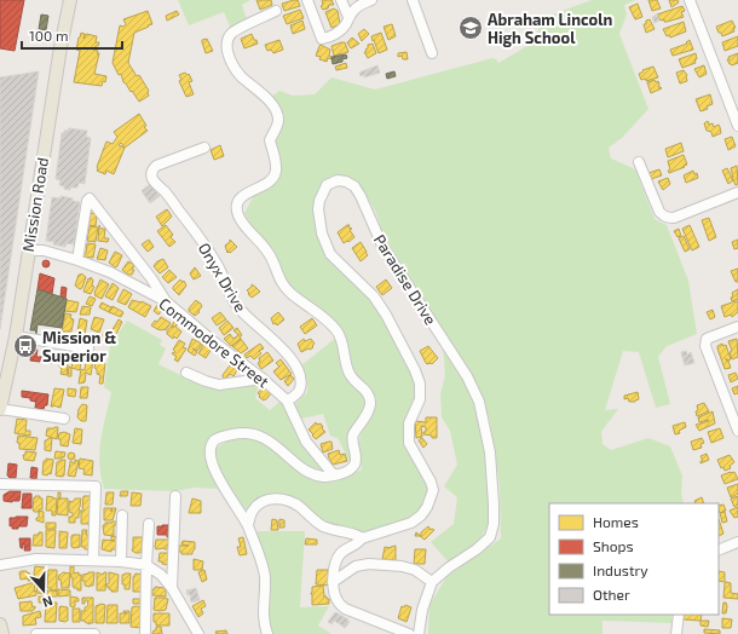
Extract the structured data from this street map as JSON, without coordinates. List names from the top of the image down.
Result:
{
  "streets": {
    "main road": ["Mission Road"],
    "street": ["Onyx Drive", "Paradise Drive", "Commodore Street"]
  },
  "crossings": [
    ["Mission Road", "Commodore Street"],
    ["Onyx Drive", "Commodore Street"]
  ],
  "places": {
    "school or university": ["Abraham Lincoln High School"],
    "bus stop": ["Mission & Superior"]
  },
  "legend": [
    "Homes",
    "Shops",
    "Industry",
    "Other"
  ],
  "scale_bar": "100 m",
  "north": "bottom"
}
